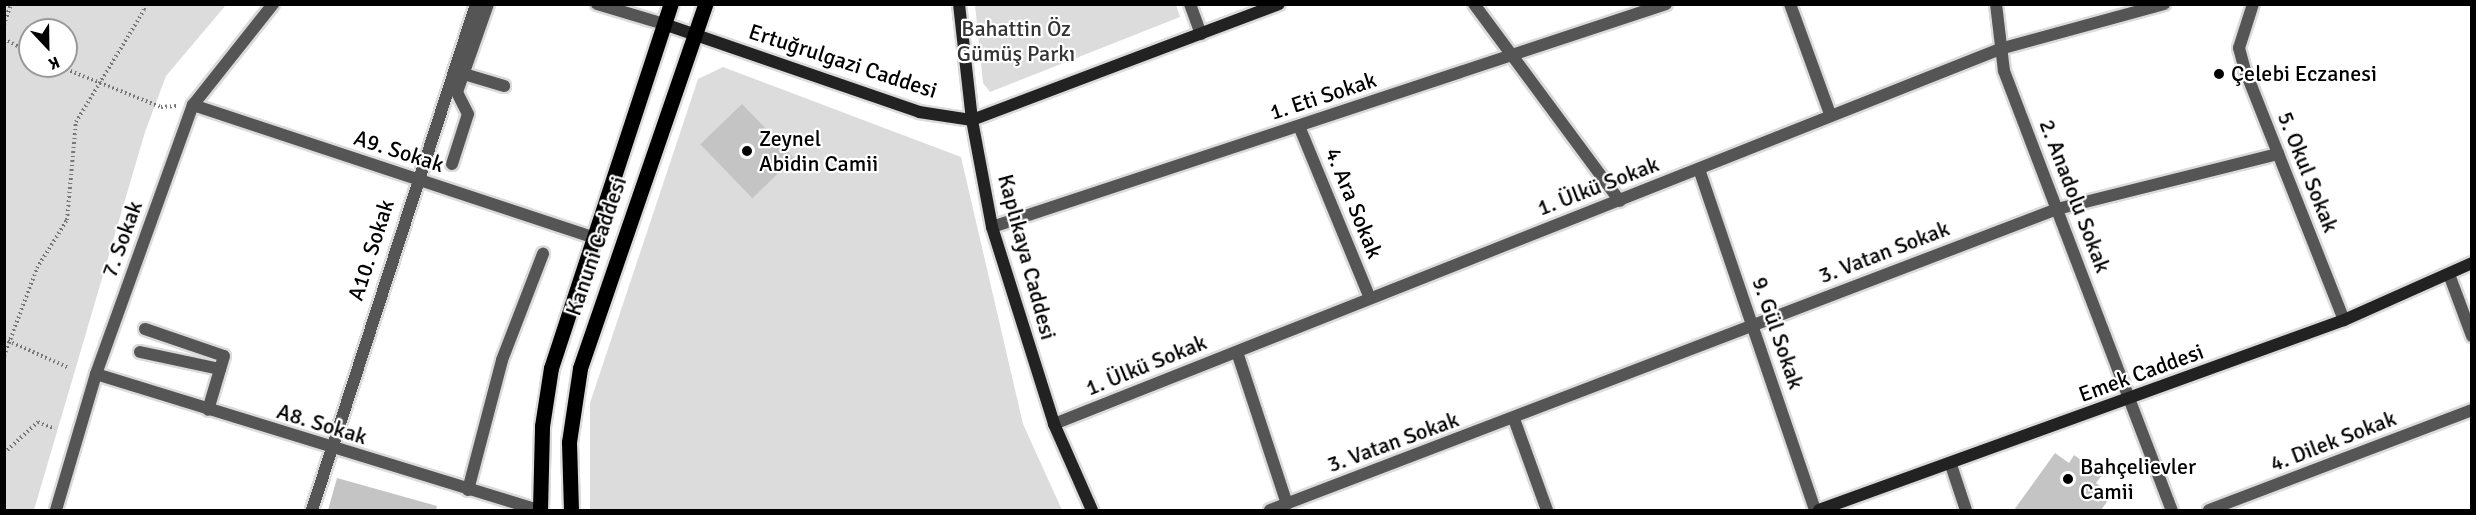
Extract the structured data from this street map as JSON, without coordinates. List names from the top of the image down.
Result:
{
  "streets": {
    "main road": [
      "Ertuğrulgazi Caddesi",
      "Kanuni Caddesi",
      "Kaplıkaya Caddesi",
      "Emek Caddesi"
    ],
    "street": [
      "1. Eti Sokak",
      "A9. Sokak",
      "5. Okul Sokak",
      "1. Ülkü Sokak",
      "2. Anadolu Sokak",
      "4. Ara Sokak",
      "7. Sokak",
      "A10. Sokak",
      "3. Vatan Sokak",
      "9. Gül Sokak",
      "A8. Sokak",
      "4. Dilek Sokak"
    ]
  },
  "crossings": [
    ["Ertuğrulgazi Caddesi", "Kanuni Caddesi"],
    ["Ertuğrulgazi Caddesi", "Kaplıkaya Caddesi"],
    ["1. Eti Sokak", "4. Ara Sokak"],
    ["1. Eti Sokak", "Kaplıkaya Caddesi"],
    ["A9. Sokak", "7. Sokak"],
    ["A9. Sokak", "Kanuni Caddesi"],
    ["A9. Sokak", "A10. Sokak"],
    ["5. Okul Sokak", "3. Vatan Sokak"],
    ["5. Okul Sokak", "Emek Caddesi"],
    ["1. Ülkü Sokak", "2. Anadolu Sokak"],
    ["1. Ülkü Sokak", "4. Ara Sokak"],
    ["1. Ülkü Sokak", "Kaplıkaya Caddesi"],
    ["1. Ülkü Sokak", "9. Gül Sokak"],
    ["2. Anadolu Sokak", "3. Vatan Sokak"],
    ["2. Anadolu Sokak", "Emek Caddesi"],
    ["7. Sokak", "A8. Sokak"],
    ["Kanuni Caddesi", "A8. Sokak"],
    ["A10. Sokak", "A8. Sokak"],
    ["3. Vatan Sokak", "9. Gül Sokak"]
  ],
  "parks": ["Bahattin Öz Gümüş Parkı"],
  "places": ["Çelebi Eczanesi", "Zeynel Abidin Camii", "Bahçelievler Camii"],
  "north": "bottom"
}
